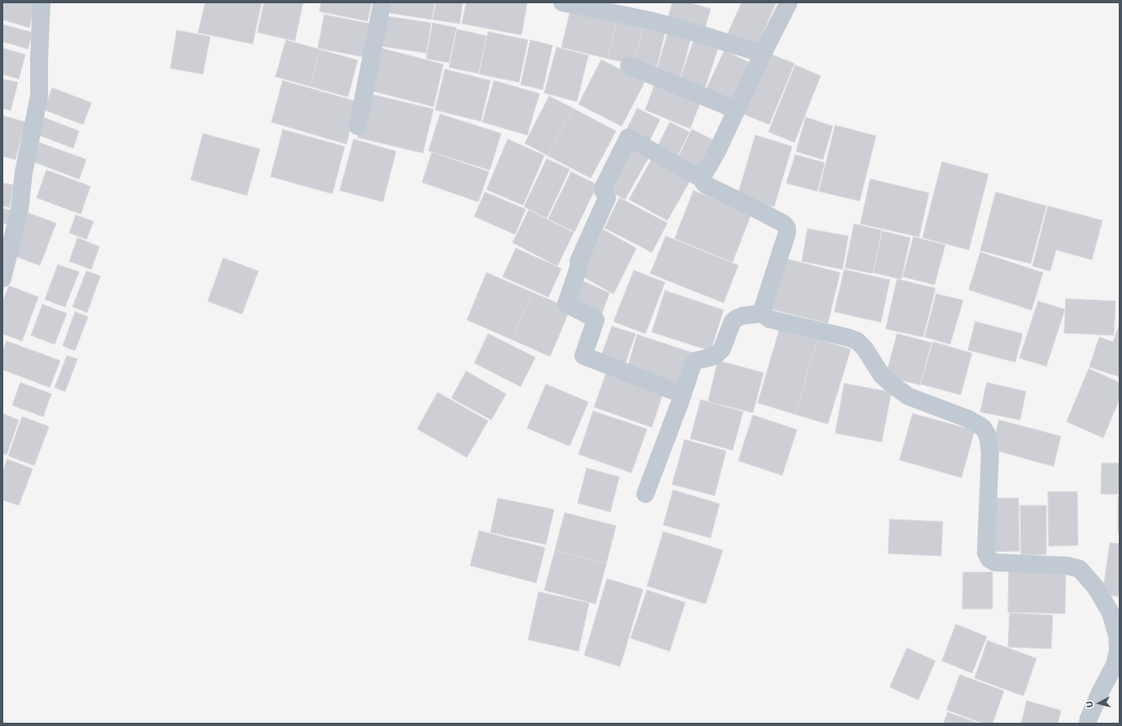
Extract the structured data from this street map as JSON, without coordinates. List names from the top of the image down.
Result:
{
  "north": "left"
}
